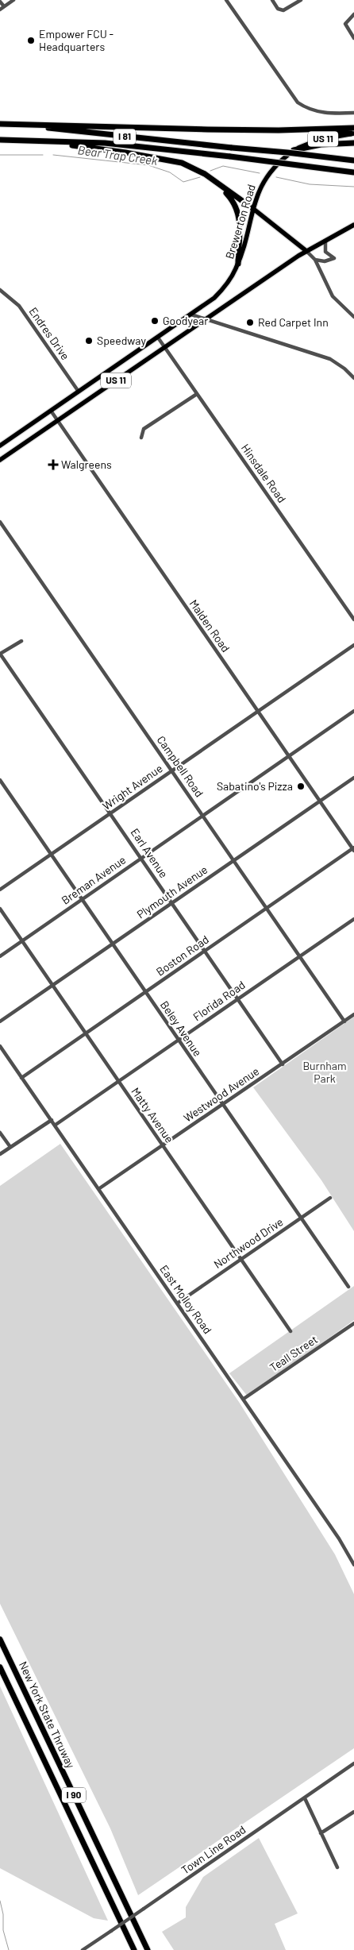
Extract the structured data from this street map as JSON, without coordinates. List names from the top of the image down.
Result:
{
  "streets": {
    "highway": ["I 81", "New York State Thruway", "I 90"],
    "main road": ["US 11", "Brewerton Road"],
    "street": [
      "Endres Drive",
      "Hinsdale Road",
      "Malden Road",
      "Campbell Road",
      "Wright Avenue",
      "Earl Avenue",
      "Breman Avenue",
      "Plymouth Avenue",
      "Boston Road",
      "Florida Road",
      "Beley Avenue",
      "Westwood Avenue",
      "Matty Avenue",
      "Northwood Drive",
      "East Molloy Road",
      "Teall Street",
      "Town Line Road"
    ]
  },
  "crossings": [
    ["US 11", "Hinsdale Road"],
    ["US 11", "Malden Road"],
    ["Brewerton Road", "Endres Drive"],
    ["Brewerton Road", "Hinsdale Road"],
    ["Brewerton Road", "Malden Road"],
    ["Malden Road", "Wright Avenue"],
    ["Malden Road", "Breman Avenue"],
    ["Malden Road", "Plymouth Avenue"],
    ["Malden Road", "Boston Road"],
    ["Campbell Road", "Wright Avenue"],
    ["Campbell Road", "Breman Avenue"],
    ["Campbell Road", "Plymouth Avenue"],
    ["Campbell Road", "Boston Road"],
    ["Campbell Road", "Florida Road"],
    ["Campbell Road", "Westwood Avenue"],
    ["Wright Avenue", "Earl Avenue"],
    ["Wright Avenue", "Beley Avenue"],
    ["Earl Avenue", "Breman Avenue"],
    ["Earl Avenue", "Plymouth Avenue"],
    ["Earl Avenue", "Boston Road"],
    ["Earl Avenue", "Florida Road"],
    ["Earl Avenue", "Westwood Avenue"],
    ["Breman Avenue", "Beley Avenue"],
    ["Breman Avenue", "Matty Avenue"],
    ["Plymouth Avenue", "Beley Avenue"],
    ["Plymouth Avenue", "Matty Avenue"],
    ["Boston Road", "Beley Avenue"],
    ["Boston Road", "Matty Avenue"],
    ["Boston Road", "East Molloy Road"],
    ["Florida Road", "Beley Avenue"],
    ["Florida Road", "Matty Avenue"],
    ["Florida Road", "East Molloy Road"],
    ["Beley Avenue", "Westwood Avenue"],
    ["Beley Avenue", "Northwood Drive"],
    ["Westwood Avenue", "Matty Avenue"],
    ["Westwood Avenue", "East Molloy Road"],
    ["Matty Avenue", "Northwood Drive"],
    ["Northwood Drive", "East Molloy Road"],
    ["East Molloy Road", "Teall Street"]
  ],
  "water": ["Bear Trap Creek"],
  "parks": ["Burnham Park"],
  "places": {
    "other": [
      "Empower FCU - Headquarters",
      "Goodyear",
      "Red Carpet Inn",
      "Speedway",
      "Sabatino's Pizza"
    ],
    "health": ["Walgreens"]
  }
}
